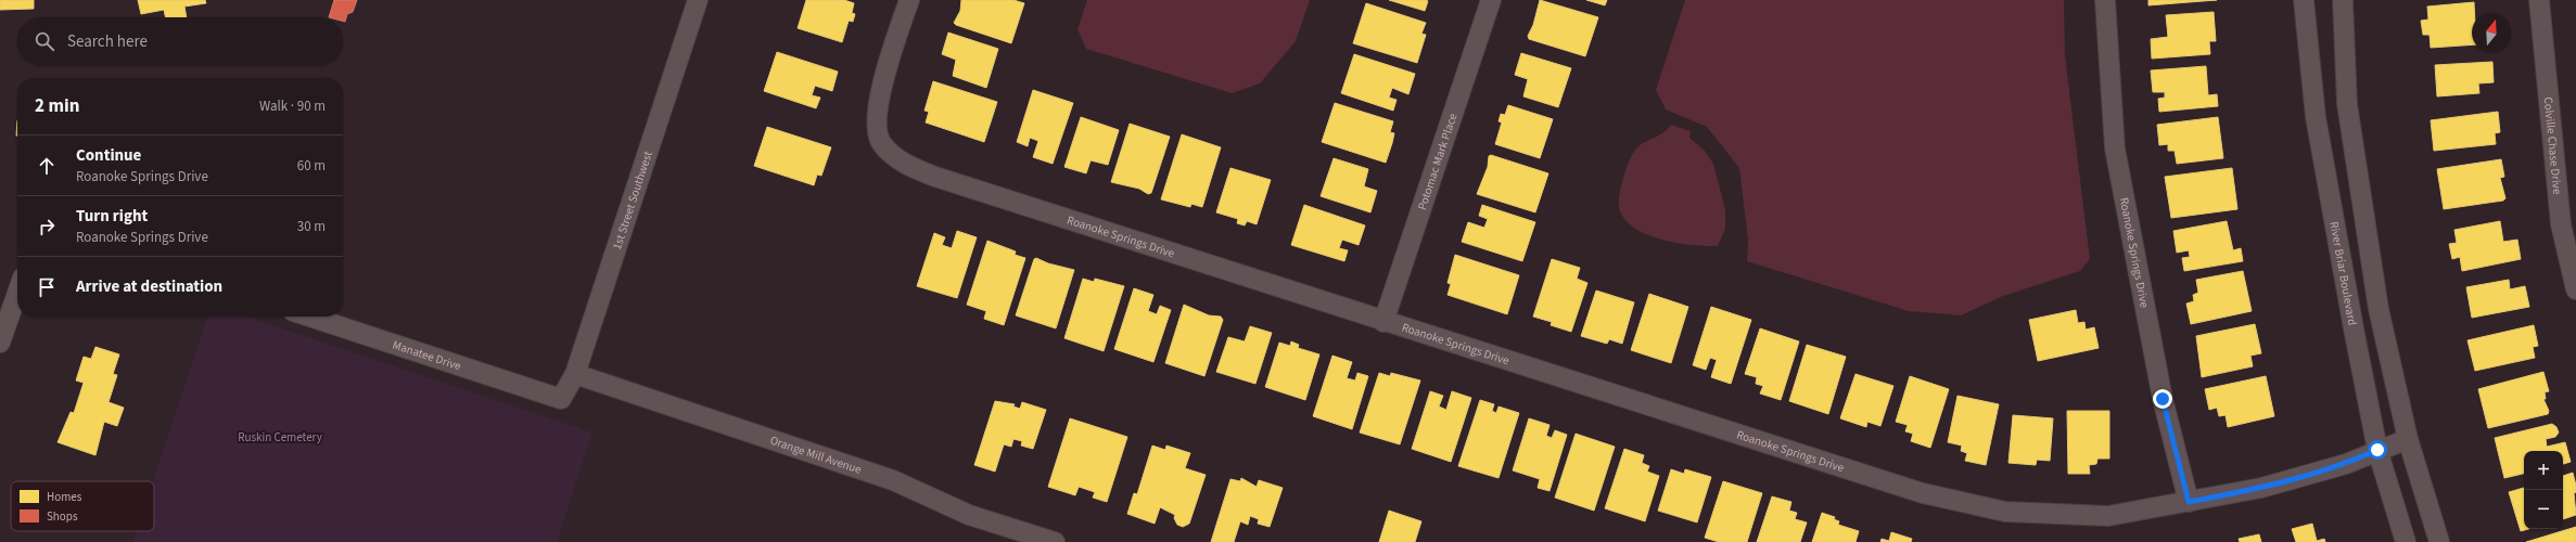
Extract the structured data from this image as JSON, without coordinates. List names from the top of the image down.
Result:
{
  "streets": {
    "street": [
      "Colville Chase Drive",
      "Potomac Mark Place",
      "1st Street Southwest",
      "Roanoke Springs Drive",
      "River Briar Boulevard",
      "Manatee Drive",
      "Orange Mill Avenue"
    ]
  },
  "crossings": [
    ["Potomac Mark Place", "Roanoke Springs Drive"],
    ["1st Street Southwest", "Manatee Drive"],
    ["1st Street Southwest", "Orange Mill Avenue"],
    ["Roanoke Springs Drive", "River Briar Boulevard"]
  ],
  "parks": ["Ruskin Cemetery"],
  "legend": ["Homes", "Shops"],
  "north": "top",
  "page": {
    "search": "Search here",
    "heading": ["2 min", "Walk · 90 m"],
    "list": [
      ["Continue", "Roanoke Springs Drive", "60 m"],
      ["Turn right", "Roanoke Springs Drive", "30 m"],
      "Arrive at destination"
    ],
    "map_buttons": ["+", "−"]
  }
}
